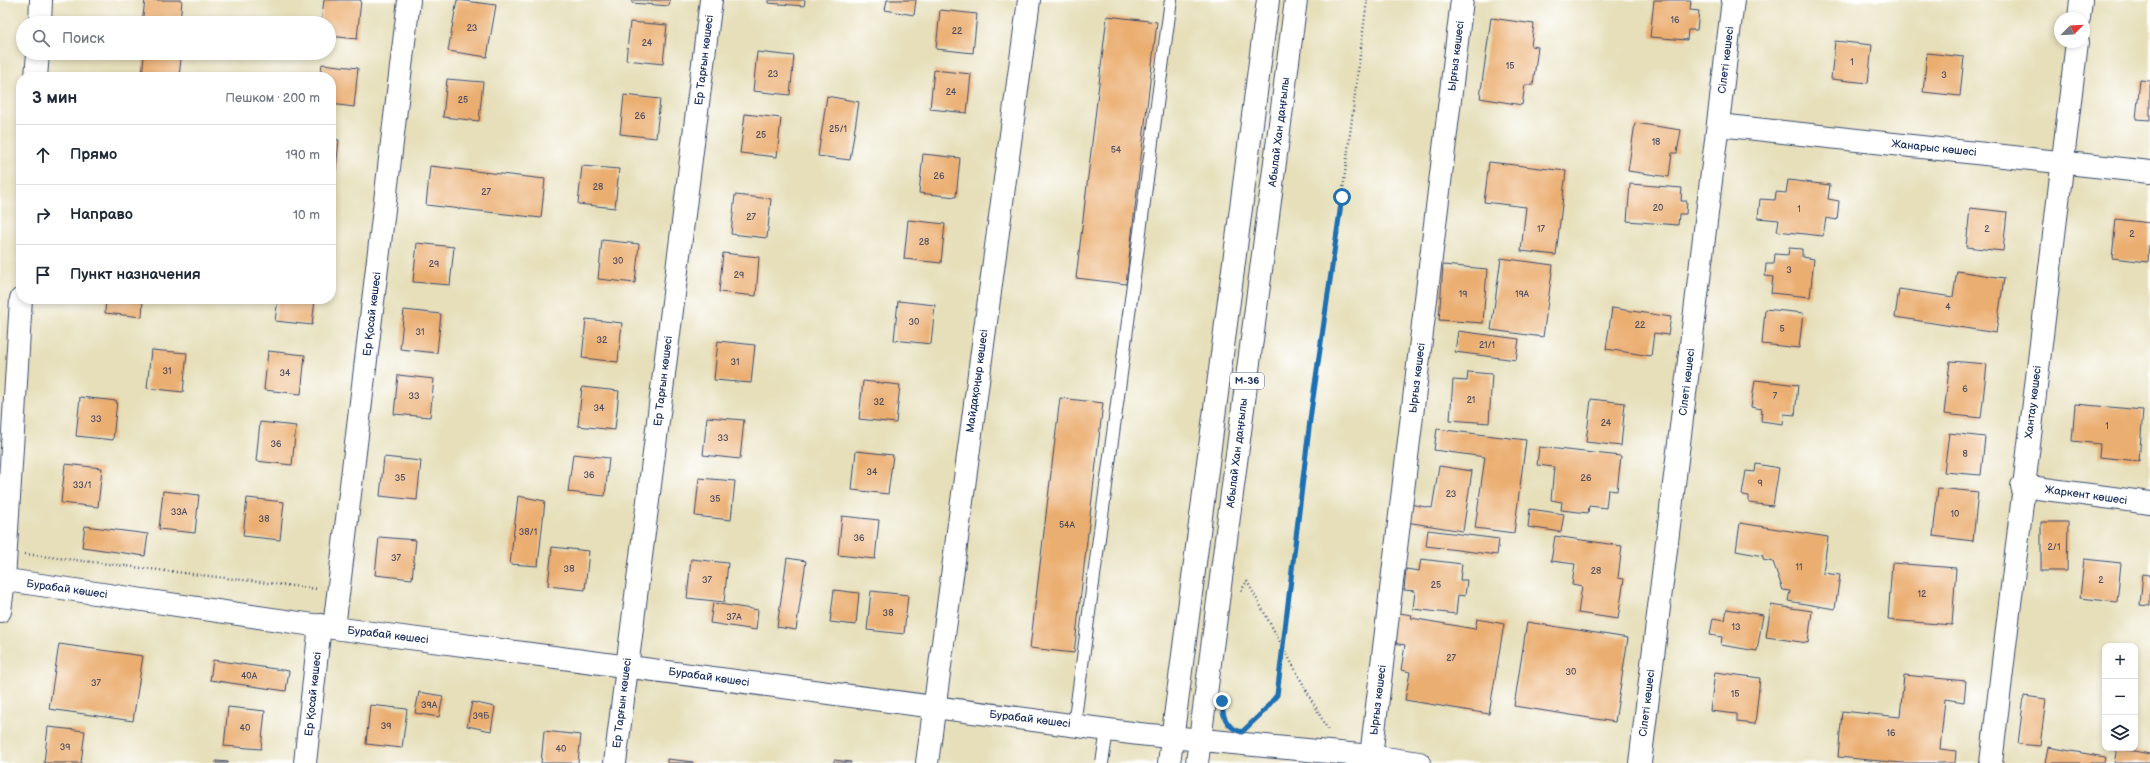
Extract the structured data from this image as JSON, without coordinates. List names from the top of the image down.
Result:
{
  "streets": {
    "street": [
      "Ырғыз көшесі",
      "Ер Тарғын көшесі",
      "Сілеті көшесі",
      "Абылай Хан даңғылы",
      "Жанарыс көшесі",
      "Ер Қосай көшесі",
      "Майдақоңыр көшесі",
      "M-36",
      "Хантау көшесі",
      "Жаркент көшесі",
      "Бурабай көшесі"
    ]
  },
  "crossings": [
    ["Ырғыз көшесі", "Бурабай көшесі"],
    ["Ер Тарғын көшесі", "Бурабай көшесі"],
    ["Сілеті көшесі", "Жанарыс көшесі"],
    ["Абылай Хан даңғылы", "Бурабай көшесі"],
    ["Жанарыс көшесі", "Хантау көшесі"],
    ["Ер Қосай көшесі", "Бурабай көшесі"],
    ["Майдақоңыр көшесі", "Бурабай көшесі"],
    ["M-36", "Бурабай көшесі"],
    ["Хантау көшесі", "Жаркент көшесі"]
  ],
  "house_numbers": [
    "16",
    "23",
    "22",
    "24",
    "1",
    "15",
    "23",
    "3",
    "24",
    "25",
    "26",
    "25/1",
    "25",
    "18",
    "54",
    "26",
    "28",
    "27",
    "20",
    "1",
    "27",
    "17",
    "2",
    "2",
    "28",
    "30",
    "29",
    "3",
    "29",
    "19",
    "19А",
    "4",
    "30",
    "22",
    "5",
    "31",
    "32",
    "21/1",
    "31",
    "31",
    "34",
    "6",
    "33",
    "7",
    "21",
    "32",
    "34",
    "33",
    "24",
    "1",
    "33",
    "36",
    "8",
    "34",
    "36",
    "35",
    "26",
    "9",
    "33/1",
    "23",
    "35",
    "33А",
    "10",
    "38",
    "54А",
    "38/1",
    "36",
    "2/1",
    "37",
    "11",
    "38",
    "28",
    "37",
    "2",
    "25",
    "12",
    "38",
    "37А",
    "13",
    "27",
    "30",
    "40А",
    "37",
    "15",
    "39А",
    "39Б",
    "39",
    "40",
    "16",
    "39",
    "40"
  ],
  "north": "top right",
  "page": {
    "search": "Поиск",
    "heading": ["3 мин", "Пешком · 200 m"],
    "list": [
      ["Прямо", "190 m"],
      ["Направо", "10 m"],
      "Пункт назначения"
    ],
    "map_buttons": ["+", "−"]
  }
}
